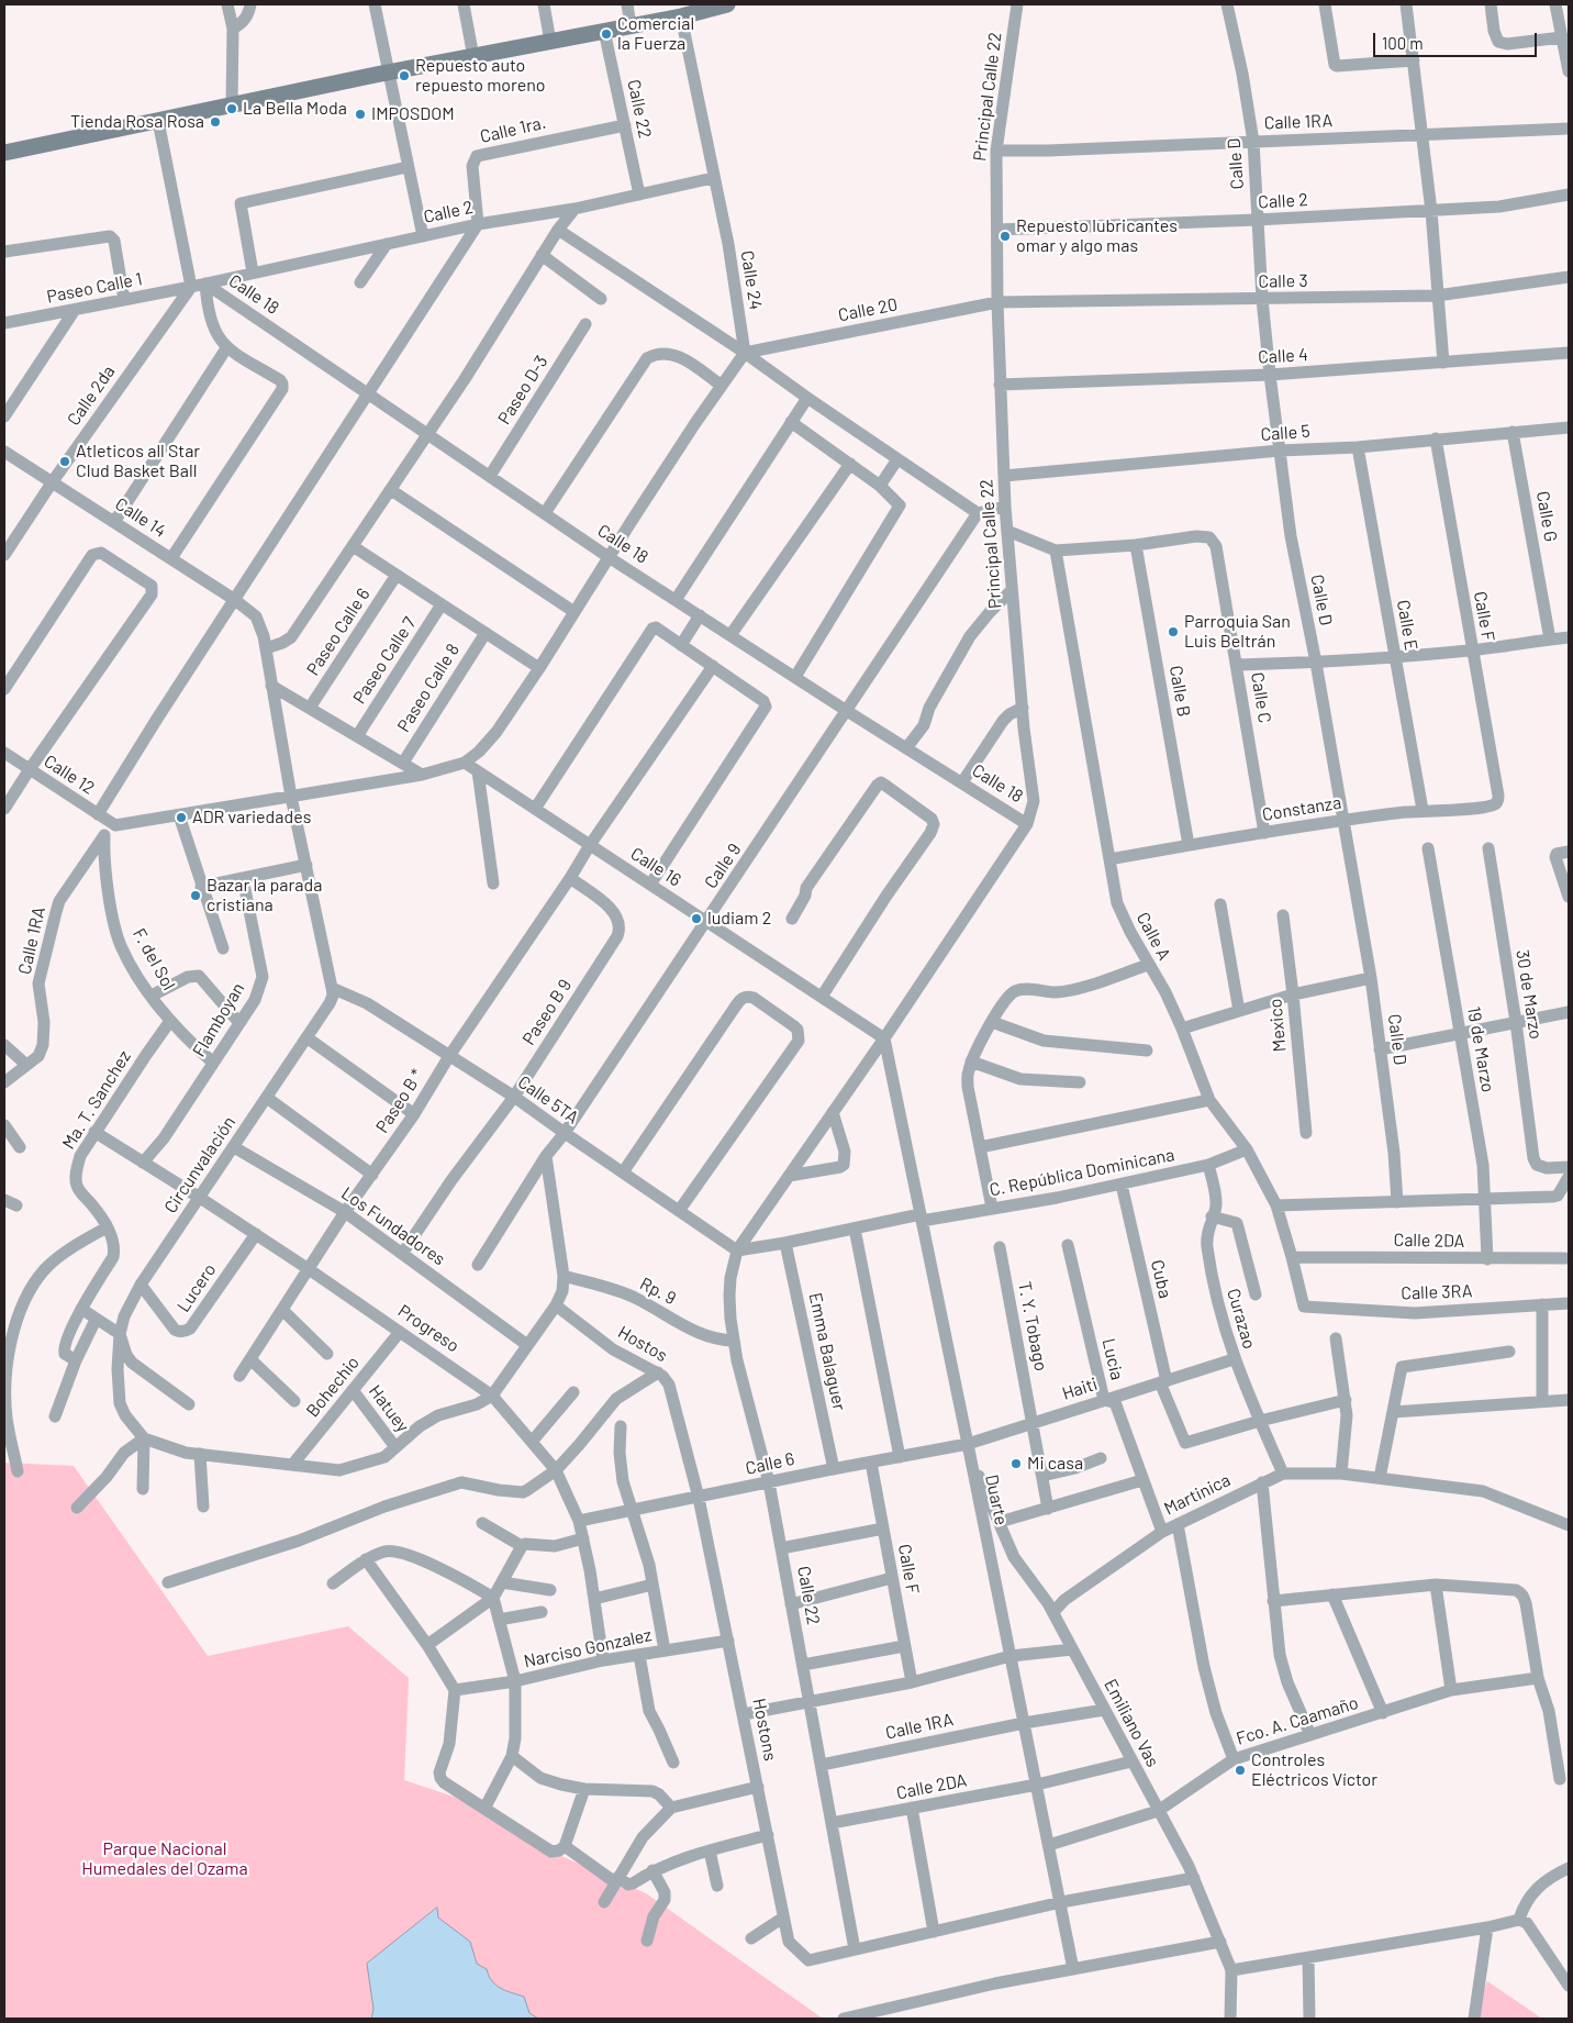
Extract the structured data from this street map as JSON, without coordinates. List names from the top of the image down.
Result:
{
  "streets": {
    "street": [
      "Principal Calle 22",
      "Calle 22",
      "Calle 1RA",
      "Calle 1ra.",
      "Calle D",
      "Calle 2",
      "Calle 24",
      "Calle 3",
      "Paseo Calle 1",
      "Calle 18",
      "Calle 20",
      "Calle 4",
      "Paseo D-3",
      "Calle 2da",
      "Calle 5",
      "Calle G",
      "Calle 14",
      "Calle F",
      "Calle E",
      "Paseo Calle 6",
      "Paseo Calle 7",
      "Paseo Calle 8",
      "Calle B",
      "Calle C",
      "Calle 12",
      "Constanza",
      "Calle 9",
      "Calle 16",
      "Calle A",
      "F. del Sol",
      "30 de Marzo",
      "Paseo B 9",
      "Flamboyan",
      "Mexico",
      "19 de Marzo",
      "Ma. T. Sanchez",
      "Calle 5TA",
      "Paseo B *",
      "Circunvalación",
      "C. República Dominicana",
      "Los Fundadores",
      "Calle 2DA",
      "Cuba",
      "Lucero",
      "Rp. 9",
      "Calle 3RA",
      "Curazao",
      "T. Y. Tobago",
      "Progreso",
      "Hostos",
      "Emma Balaguer",
      "Lucia",
      "Bohechio",
      "Haiti",
      "Hatuey",
      "Calle 6",
      "Martinica",
      "Duarte",
      "Narciso Gonzalez",
      "Fco. A. Caamaño",
      "Emiliano Vas",
      "Hostons"
    ]
  },
  "crossings": [
    ["Principal Calle 22", "Calle 22"],
    ["Principal Calle 22", "Calle 1RA"],
    ["Principal Calle 22", "Calle 2"],
    ["Principal Calle 22", "Calle 3"],
    ["Principal Calle 22", "Calle 18"],
    ["Principal Calle 22", "Calle 20"],
    ["Principal Calle 22", "Calle 4"],
    ["Principal Calle 22", "Calle 5"],
    ["Principal Calle 22", "Calle 16"],
    ["Principal Calle 22", "Calle 5TA"],
    ["Principal Calle 22", "C. República Dominicana"],
    ["Principal Calle 22", "Duarte"],
    ["Calle 22", "Calle 1RA"],
    ["Calle 22", "Calle 1ra."],
    ["Calle 22", "Calle 2"],
    ["Calle 22", "Calle 5TA"],
    ["Calle 22", "C. República Dominicana"],
    ["Calle 22", "Calle 2DA"],
    ["Calle 22", "Rp. 9"],
    ["Calle 22", "Calle 6"],
    ["Calle 22", "Hostons"],
    ["Calle 1RA", "Calle D"],
    ["Calle 1RA", "F. del Sol"],
    ["Calle 1RA", "Duarte"],
    ["Calle 1RA", "Emiliano Vas"],
    ["Calle 1ra.", "Calle 2"],
    ["Calle 1ra.", "F. del Sol"],
    ["Calle D", "Calle 2"],
    ["Calle D", "Calle 3"],
    ["Calle D", "Calle 4"],
    ["Calle D", "Calle 5"],
    ["Calle D", "Constanza"],
    ["Calle 2", "Calle 24"],
    ["Calle 2", "Paseo Calle 1"],
    ["Calle 2", "Calle 18"],
    ["Calle 2", "Calle 2da"],
    ["Calle 2", "F. del Sol"],
    ["Calle 24", "Calle 20"],
    ["Calle 3", "Calle 20"],
    ["Paseo Calle 1", "Calle 2da"],
    ["Calle 18", "Paseo D-3"],
    ["Calle 18", "Calle 9"],
    ["Calle 18", "F. del Sol"],
    ["Calle 2da", "Calle 14"],
    ["Calle 5", "Calle G"],
    ["Calle 5", "Calle F"],
    ["Calle 5", "Calle E"],
    ["Calle 14", "F. del Sol"],
    ["Calle F", "Constanza"],
    ["Calle F", "Calle 6"],
    ["Calle E", "Constanza"],
    ["Calle B", "Calle C"],
    ["Calle B", "Constanza"],
    ["Calle C", "Constanza"],
    ["Calle 12", "F. del Sol"],
    ["Constanza", "Calle A"],
    ["Calle 9", "Calle 16"],
    ["Calle 9", "Calle 5TA"],
    ["Calle 16", "Paseo B *"],
    ["Calle 16", "Duarte"],
    ["Calle A", "C. República Dominicana"],
    ["Calle A", "Calle 2DA"],
    ["Calle A", "Calle 3RA"],
    ["F. del Sol", "Flamboyan"],
    ["F. del Sol", "Ma. T. Sanchez"],
    ["Paseo B 9", "Calle 5TA"],
    ["Paseo B 9", "Paseo B *"],
    ["Paseo B 9", "Los Fundadores"],
    ["Flamboyan", "Progreso"],
    ["19 de Marzo", "Calle 2DA"],
    ["Ma. T. Sanchez", "Progreso"],
    ["Calle 5TA", "Paseo B *"],
    ["Calle 5TA", "Circunvalación"],
    ["Calle 5TA", "C. República Dominicana"],
    ["Paseo B *", "Los Fundadores"],
    ["Paseo B *", "Progreso"],
    ["Circunvalación", "Los Fundadores"],
    ["Circunvalación", "Lucero"],
    ["Circunvalación", "Progreso"],
    ["C. República Dominicana", "Cuba"],
    ["C. República Dominicana", "Curazao"],
    ["C. República Dominicana", "Emma Balaguer"],
    ["C. República Dominicana", "Duarte"],
    ["Calle 2DA", "Duarte"],
    ["Calle 2DA", "Emiliano Vas"],
    ["Cuba", "Curazao"],
    ["Cuba", "Haiti"],
    ["Lucero", "Progreso"],
    ["Curazao", "Haiti"],
    ["Curazao", "Martinica"],
    ["T. Y. Tobago", "Haiti"],
    ["Progreso", "Bohechio"],
    ["Progreso", "Calle 6"],
    ["Progreso", "Narciso Gonzalez"],
    ["Hostos", "Calle 6"],
    ["Hostos", "Hostons"],
    ["Emma Balaguer", "Calle 6"],
    ["Lucia", "Haiti"],
    ["Lucia", "Martinica"],
    ["Bohechio", "Hatuey"],
    ["Haiti", "Calle 6"],
    ["Haiti", "Duarte"],
    ["Haiti", "Emiliano Vas"],
    ["Calle 6", "Duarte"],
    ["Calle 6", "Emiliano Vas"],
    ["Calle 6", "Hostons"],
    ["Martinica", "Emiliano Vas"],
    ["Duarte", "Fco. A. Caamaño"],
    ["Duarte", "Emiliano Vas"],
    ["Narciso Gonzalez", "Hostons"],
    ["Fco. A. Caamaño", "Emiliano Vas"]
  ],
  "parks": ["Parque Nacional Humedales del Ozama"],
  "places": [
    "Comercial la Fuerza",
    "Repuesto auto repuesto moreno",
    "La Bella Moda",
    "IMPOSDOM",
    "Tienda Rosa Rosa",
    "Repuesto lubricantes omar y algo mas",
    "Atleticos all Star Clud Basket Ball",
    "Parroquia San Luis Beltrán",
    "ADR variedades",
    "Bazar la parada cristiana",
    "ludiam 2",
    "Mi casa",
    "Controles Eléctricos Víctor"
  ],
  "scale_bar": "100 m"
}
